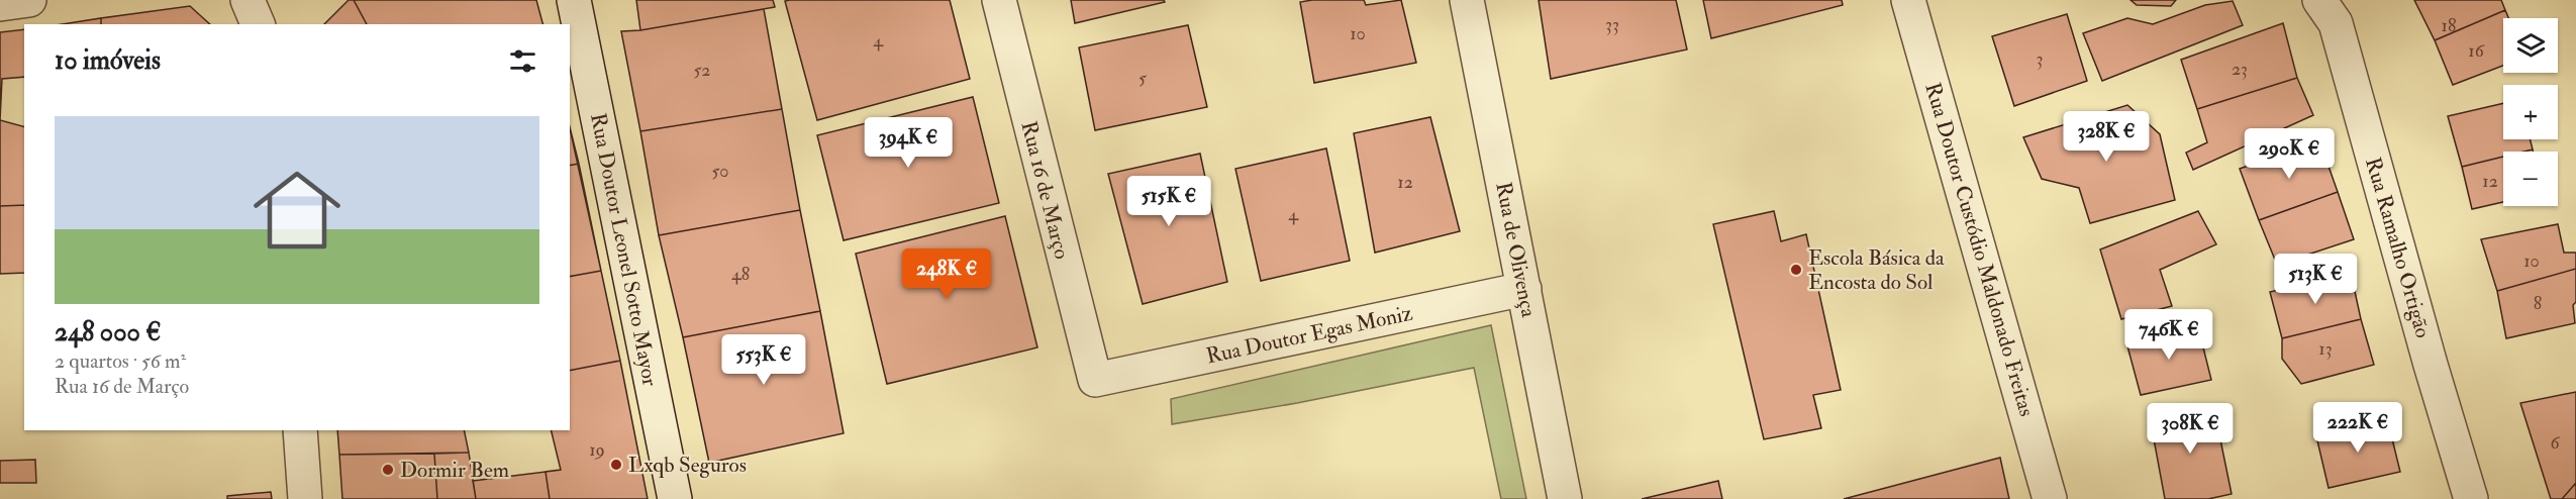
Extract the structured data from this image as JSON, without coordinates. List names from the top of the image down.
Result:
{
  "streets": {
    "street": [
      "Rua 16 de Março",
      "Rua Ramalho Ortigão",
      "Rua Doutor Leonel Sotto Mayor",
      "Rua de Olivença",
      "Rua Doutor Custódio Maldonado Freitas",
      "Rua Doutor Egas Moniz"
    ]
  },
  "crossings": [
    ["Rua 16 de Março", "Rua Doutor Egas Moniz"],
    ["Rua de Olivença", "Rua Doutor Egas Moniz"]
  ],
  "places": ["Escola Básica da Encosta do Sol", "Lxqb Seguros", "Dormir Bem"],
  "house_numbers": [
    "33",
    "18",
    "10",
    "4",
    "16",
    "3",
    "23",
    "52",
    "5",
    "50",
    "12",
    "12",
    "4",
    "10",
    "48",
    "8",
    "13",
    "6",
    "19"
  ],
  "page": {
    "map_buttons": ["+", "−"],
    "heading": "10 imóveis",
    "list": [
      {
        "name": "248 000 €",
        "note": "2 quartos · 56 m² · Rua 16 de Março"
      }
    ],
    "price": [
      "328K €",
      "394K €",
      "290K €",
      "515K €",
      "248K €",
      "513K €",
      "746K €",
      "553K €",
      "222K €",
      "308K €"
    ]
  }
}
